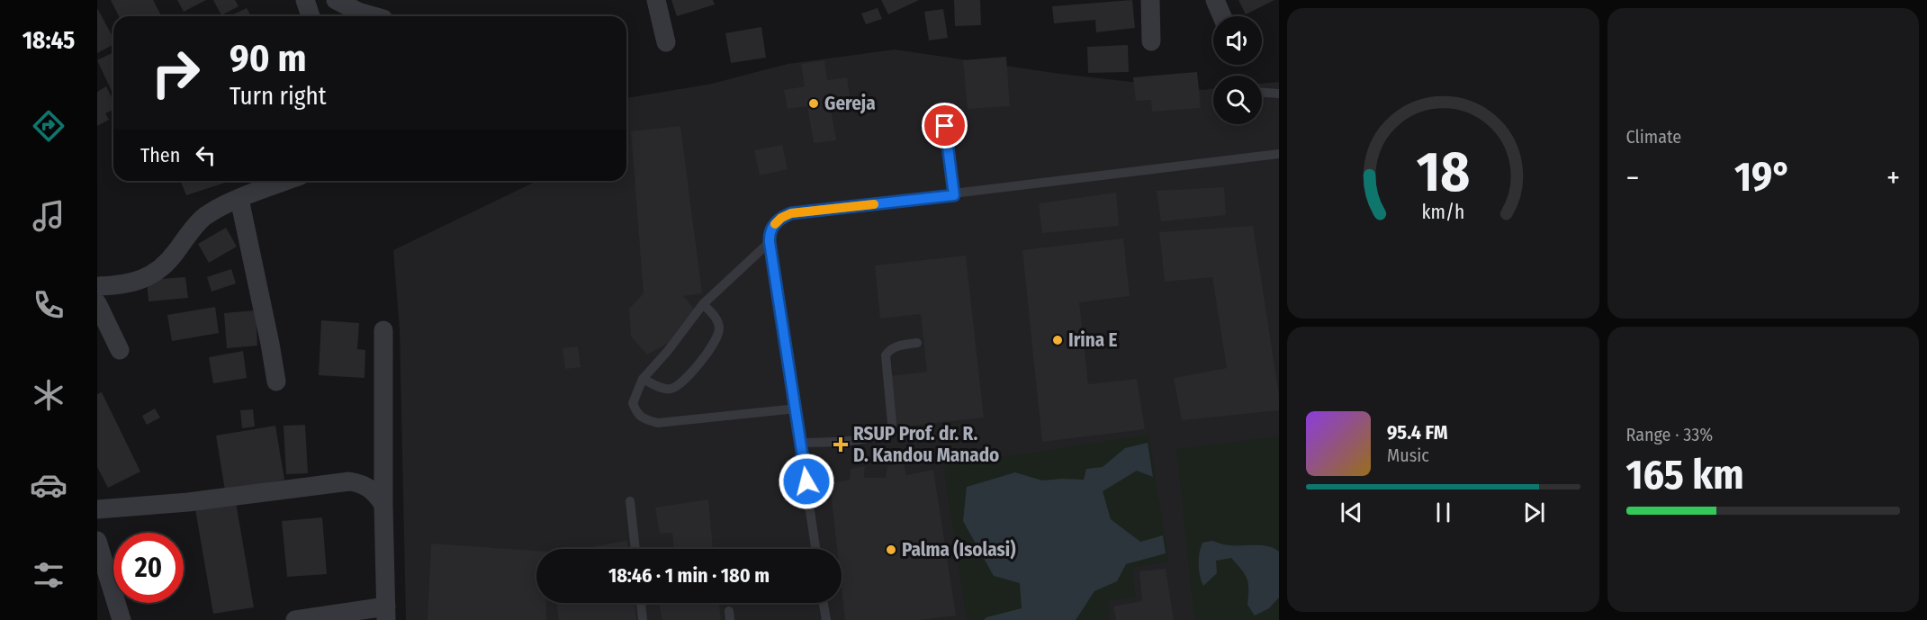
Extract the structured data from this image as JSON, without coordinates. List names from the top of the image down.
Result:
{
  "places": {
    "other": ["Gereja", "Irina E", "Palma (Isolasi)"],
    "health": ["RSUP Prof. dr. R. D. Kandou Manado"]
  },
  "page": {
    "tabs": "18:45",
    "tile": [
      "Climate",
      ["Range · 33%", "165 km"]
    ],
    "turn": ["90 m", "Turn right"],
    "then": "Then",
    "heat": ["−", "19°", "+"],
    "song": ["95.4 FM", "Music"],
    "limit": "20",
    "trip": "18:46 · 1 min · 180 m",
    "gauge": ["18", "km/h"]
  }
}
